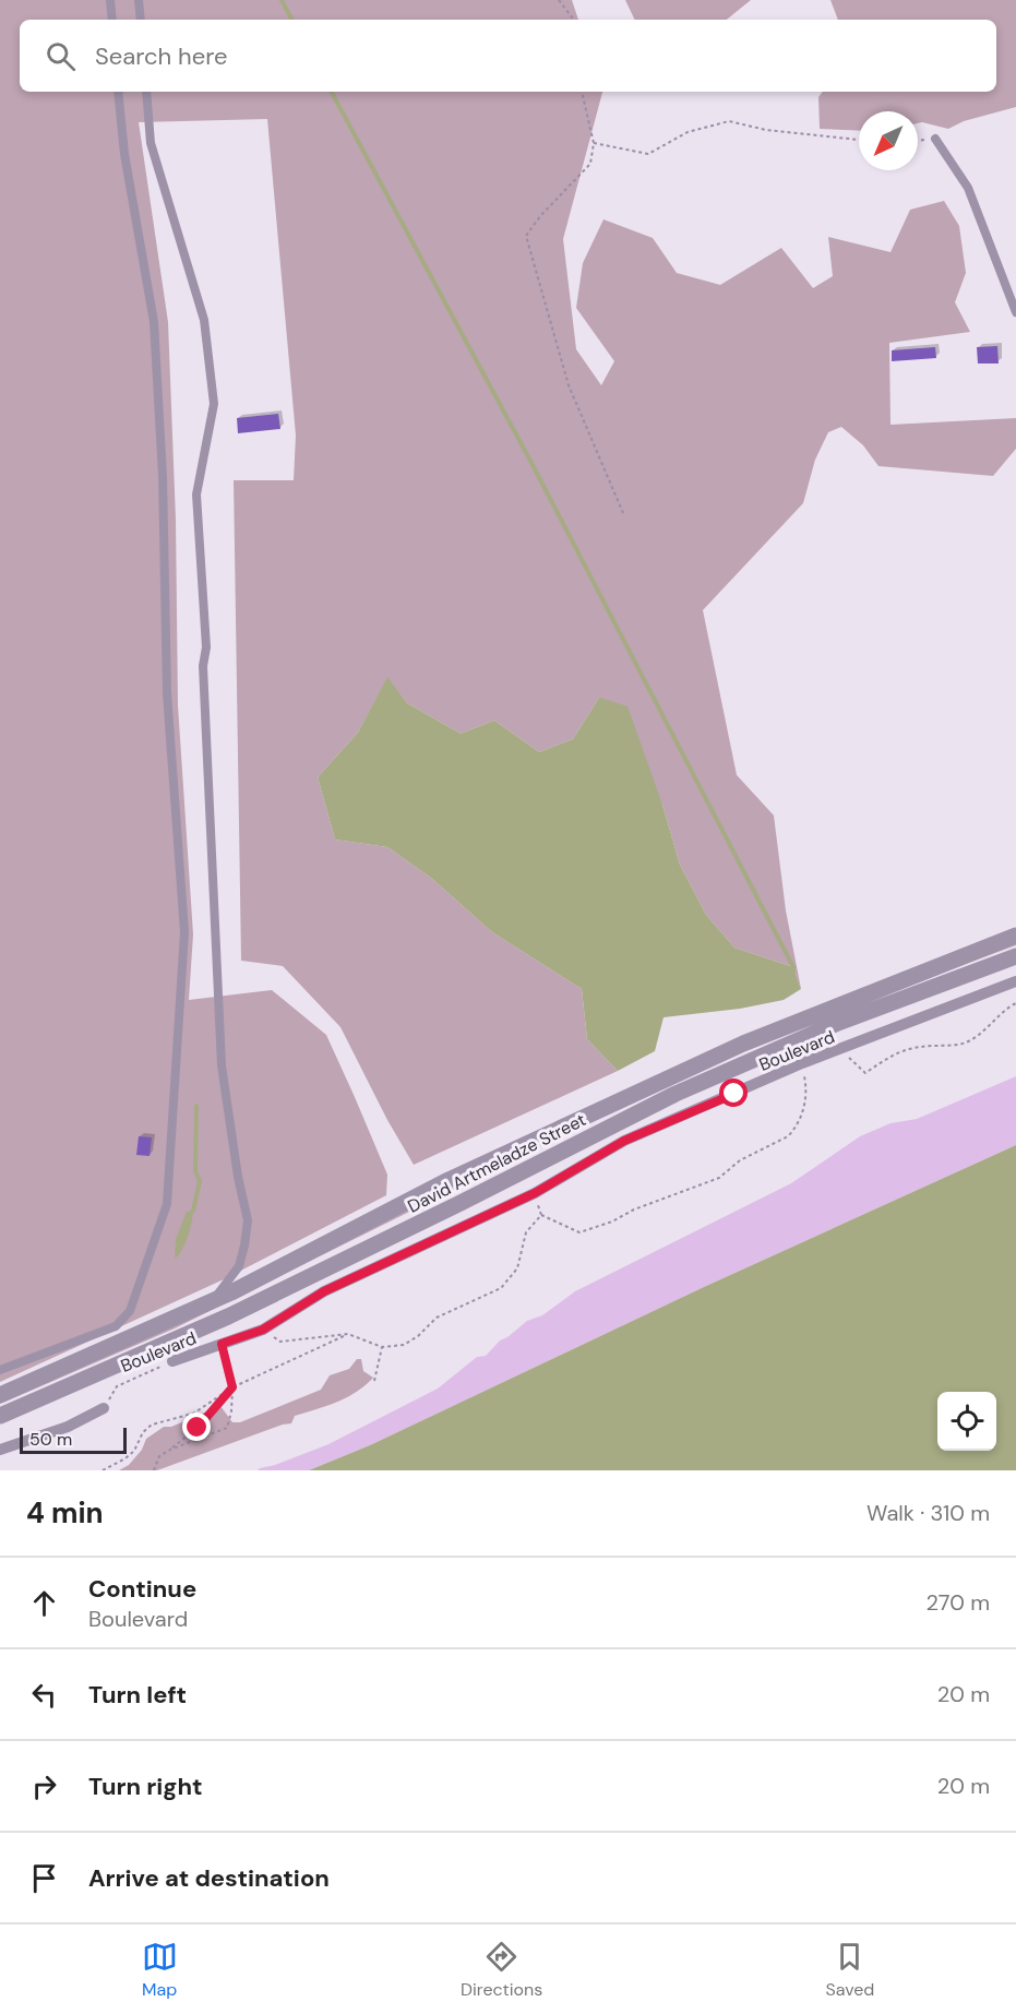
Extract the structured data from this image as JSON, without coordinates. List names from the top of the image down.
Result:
{
  "streets": {
    "street": ["Boulevard", "David Artmeladze Street"]
  },
  "scale_bar": "50 m",
  "north": "bottom left",
  "page": {
    "search": "Search here",
    "scale": "50 m",
    "heading": ["4 min", "Walk · 310 m"],
    "list": [
      ["Continue", "Boulevard", "270 m"],
      ["Turn left", "20 m"],
      ["Turn right", "20 m"],
      "Arrive at destination"
    ],
    "nav": ["Map", "Directions", "Saved"]
  }
}
